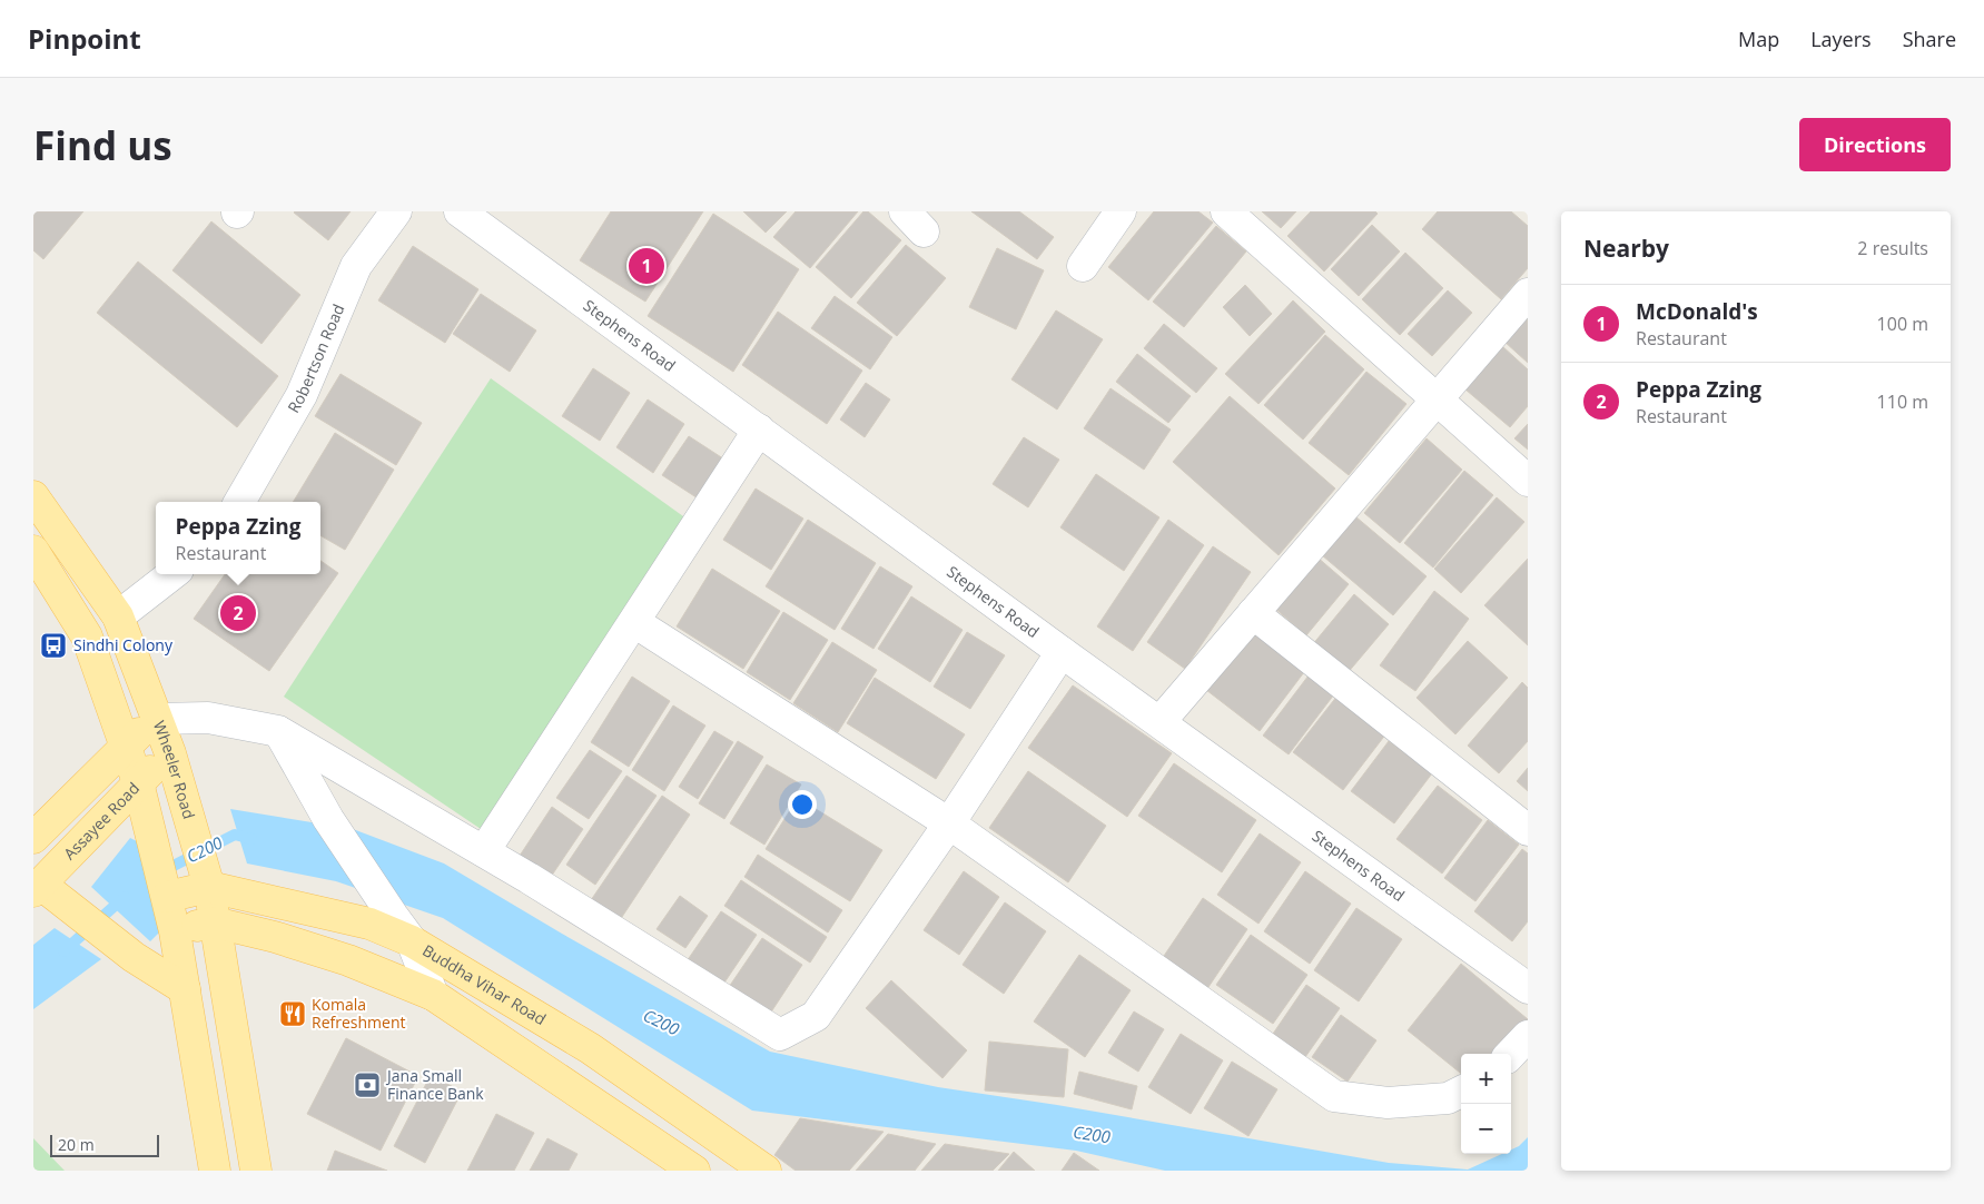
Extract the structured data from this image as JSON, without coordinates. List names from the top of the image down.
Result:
{
  "streets": {
    "main road": ["Wheeler Road", "Assayee Road", "Buddha Vihar Road"],
    "street": ["Stephens Road", "Robertson Road"]
  },
  "crossings": [
    ["Wheeler Road", "Assayee Road"],
    ["Wheeler Road", "Buddha Vihar Road"]
  ],
  "water": ["C200"],
  "places": {
    "bus stop": ["Sindhi Colony"],
    "restaurant": ["Komala Refreshment"],
    "bank": ["Jana Small Finance Bank"]
  },
  "scale_bar": "20 m",
  "page": {
    "header": "Pinpoint",
    "nav": ["Map", "Layers", "Share"],
    "buttons": "Directions",
    "title": "Find us",
    "heading": ["Nearby", "2 results"],
    "pins": ["1", "2"],
    "list": [
      {
        "mark": "1",
        "name": "McDonald's",
        "note": "Restaurant",
        "value": "100 m"
      },
      {
        "mark": "2",
        "name": "Peppa Zzing",
        "note": "Restaurant",
        "value": "110 m"
      }
    ],
    "popup": ["Peppa Zzing", "Restaurant"],
    "map_buttons": ["+", "−"],
    "scale": "20 m"
  }
}
